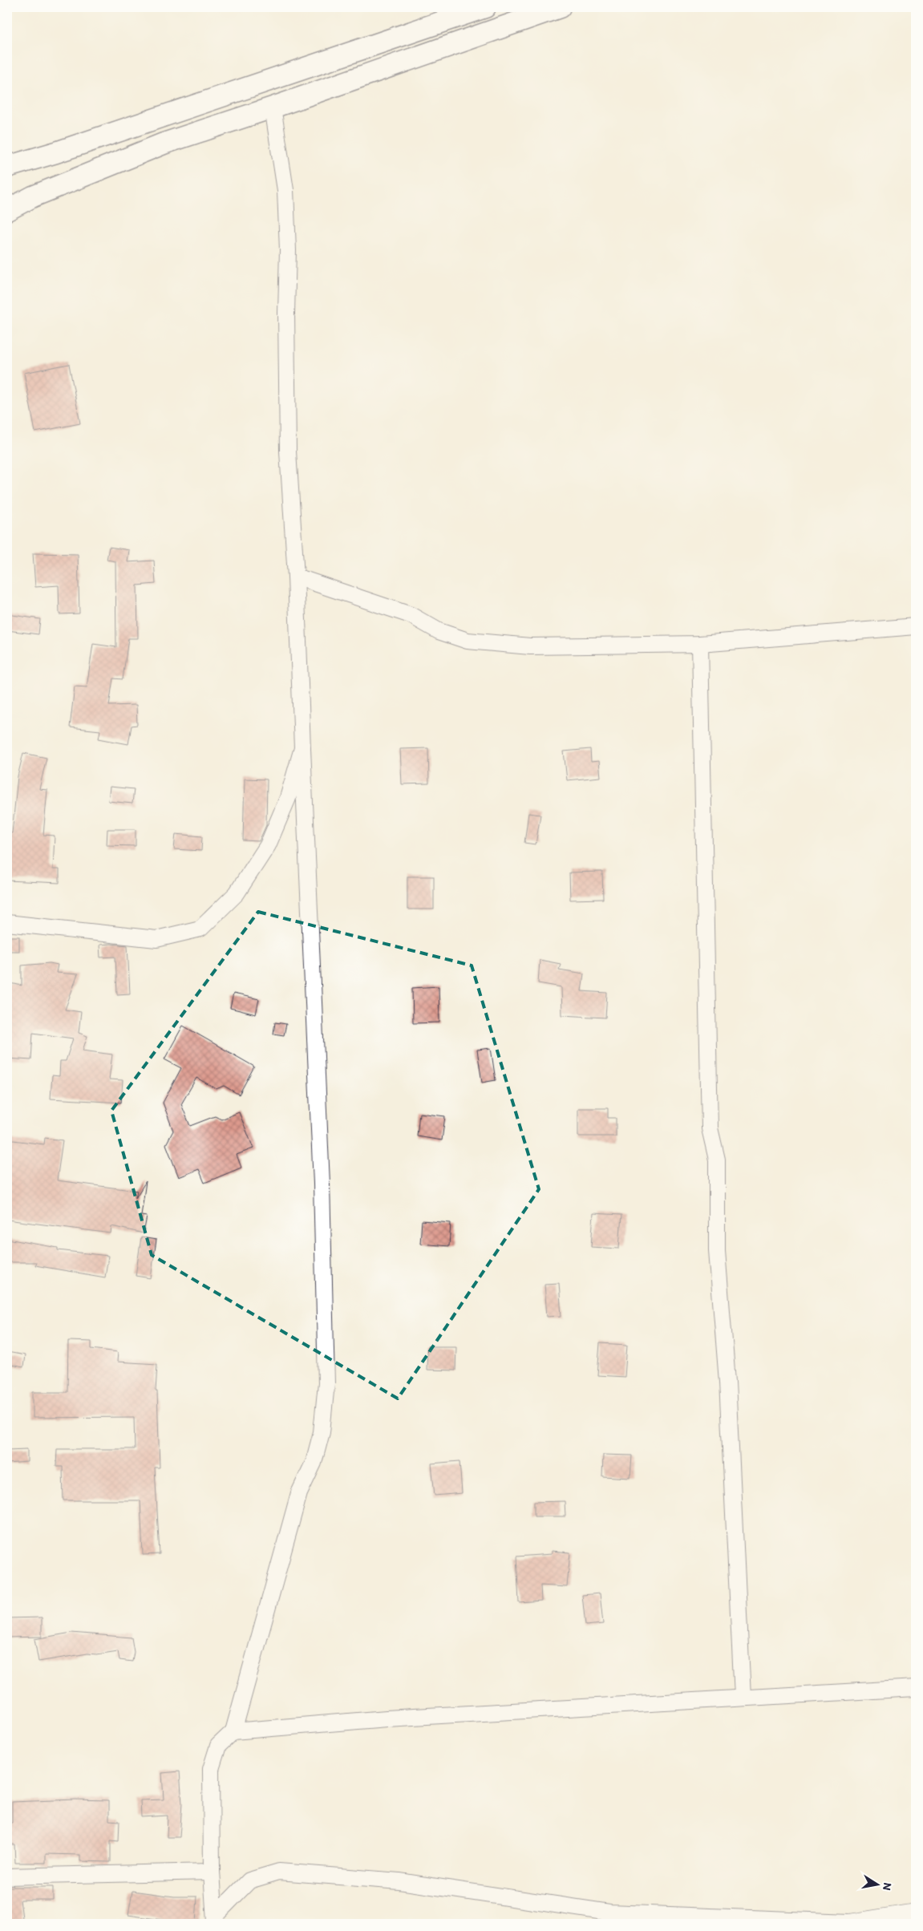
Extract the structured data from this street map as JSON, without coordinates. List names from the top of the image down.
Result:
{
  "north": "right"
}
